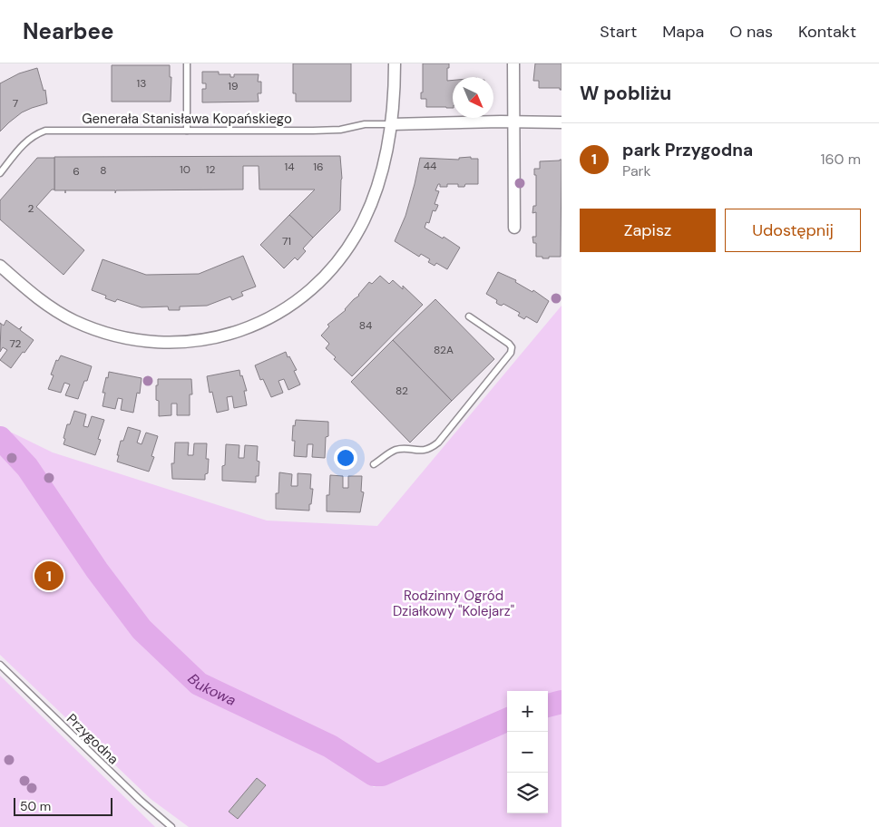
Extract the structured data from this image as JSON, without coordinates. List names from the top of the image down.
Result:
{
  "streets": {
    "lane": ["Generała Stanisława Kopańskiego", "Przygodna"]
  },
  "water": ["Bukowa"],
  "parks": ["Rodzinny Ogród Działkowy \"Kolejarz\""],
  "house_numbers": [
    "13",
    "19",
    "7",
    "44",
    "14",
    "16",
    "10",
    "12",
    "8",
    "6",
    "2",
    "71",
    "84",
    "72",
    "82A",
    "82"
  ],
  "scale_bar": "50 m",
  "north": "bottom right",
  "page": {
    "header": "Nearbee",
    "nav": [
      "Start",
      "Mapa",
      "O nas",
      "Kontakt"
    ],
    "heading": "W pobliżu",
    "list": [
      {
        "mark": "1",
        "name": "park Przygodna",
        "note": "Park",
        "value": "160 m"
      }
    ],
    "buttons": ["Zapisz", "Udostępnij"],
    "pins": "1",
    "map_buttons": ["+", "−"],
    "scale": "50 m"
  }
}
